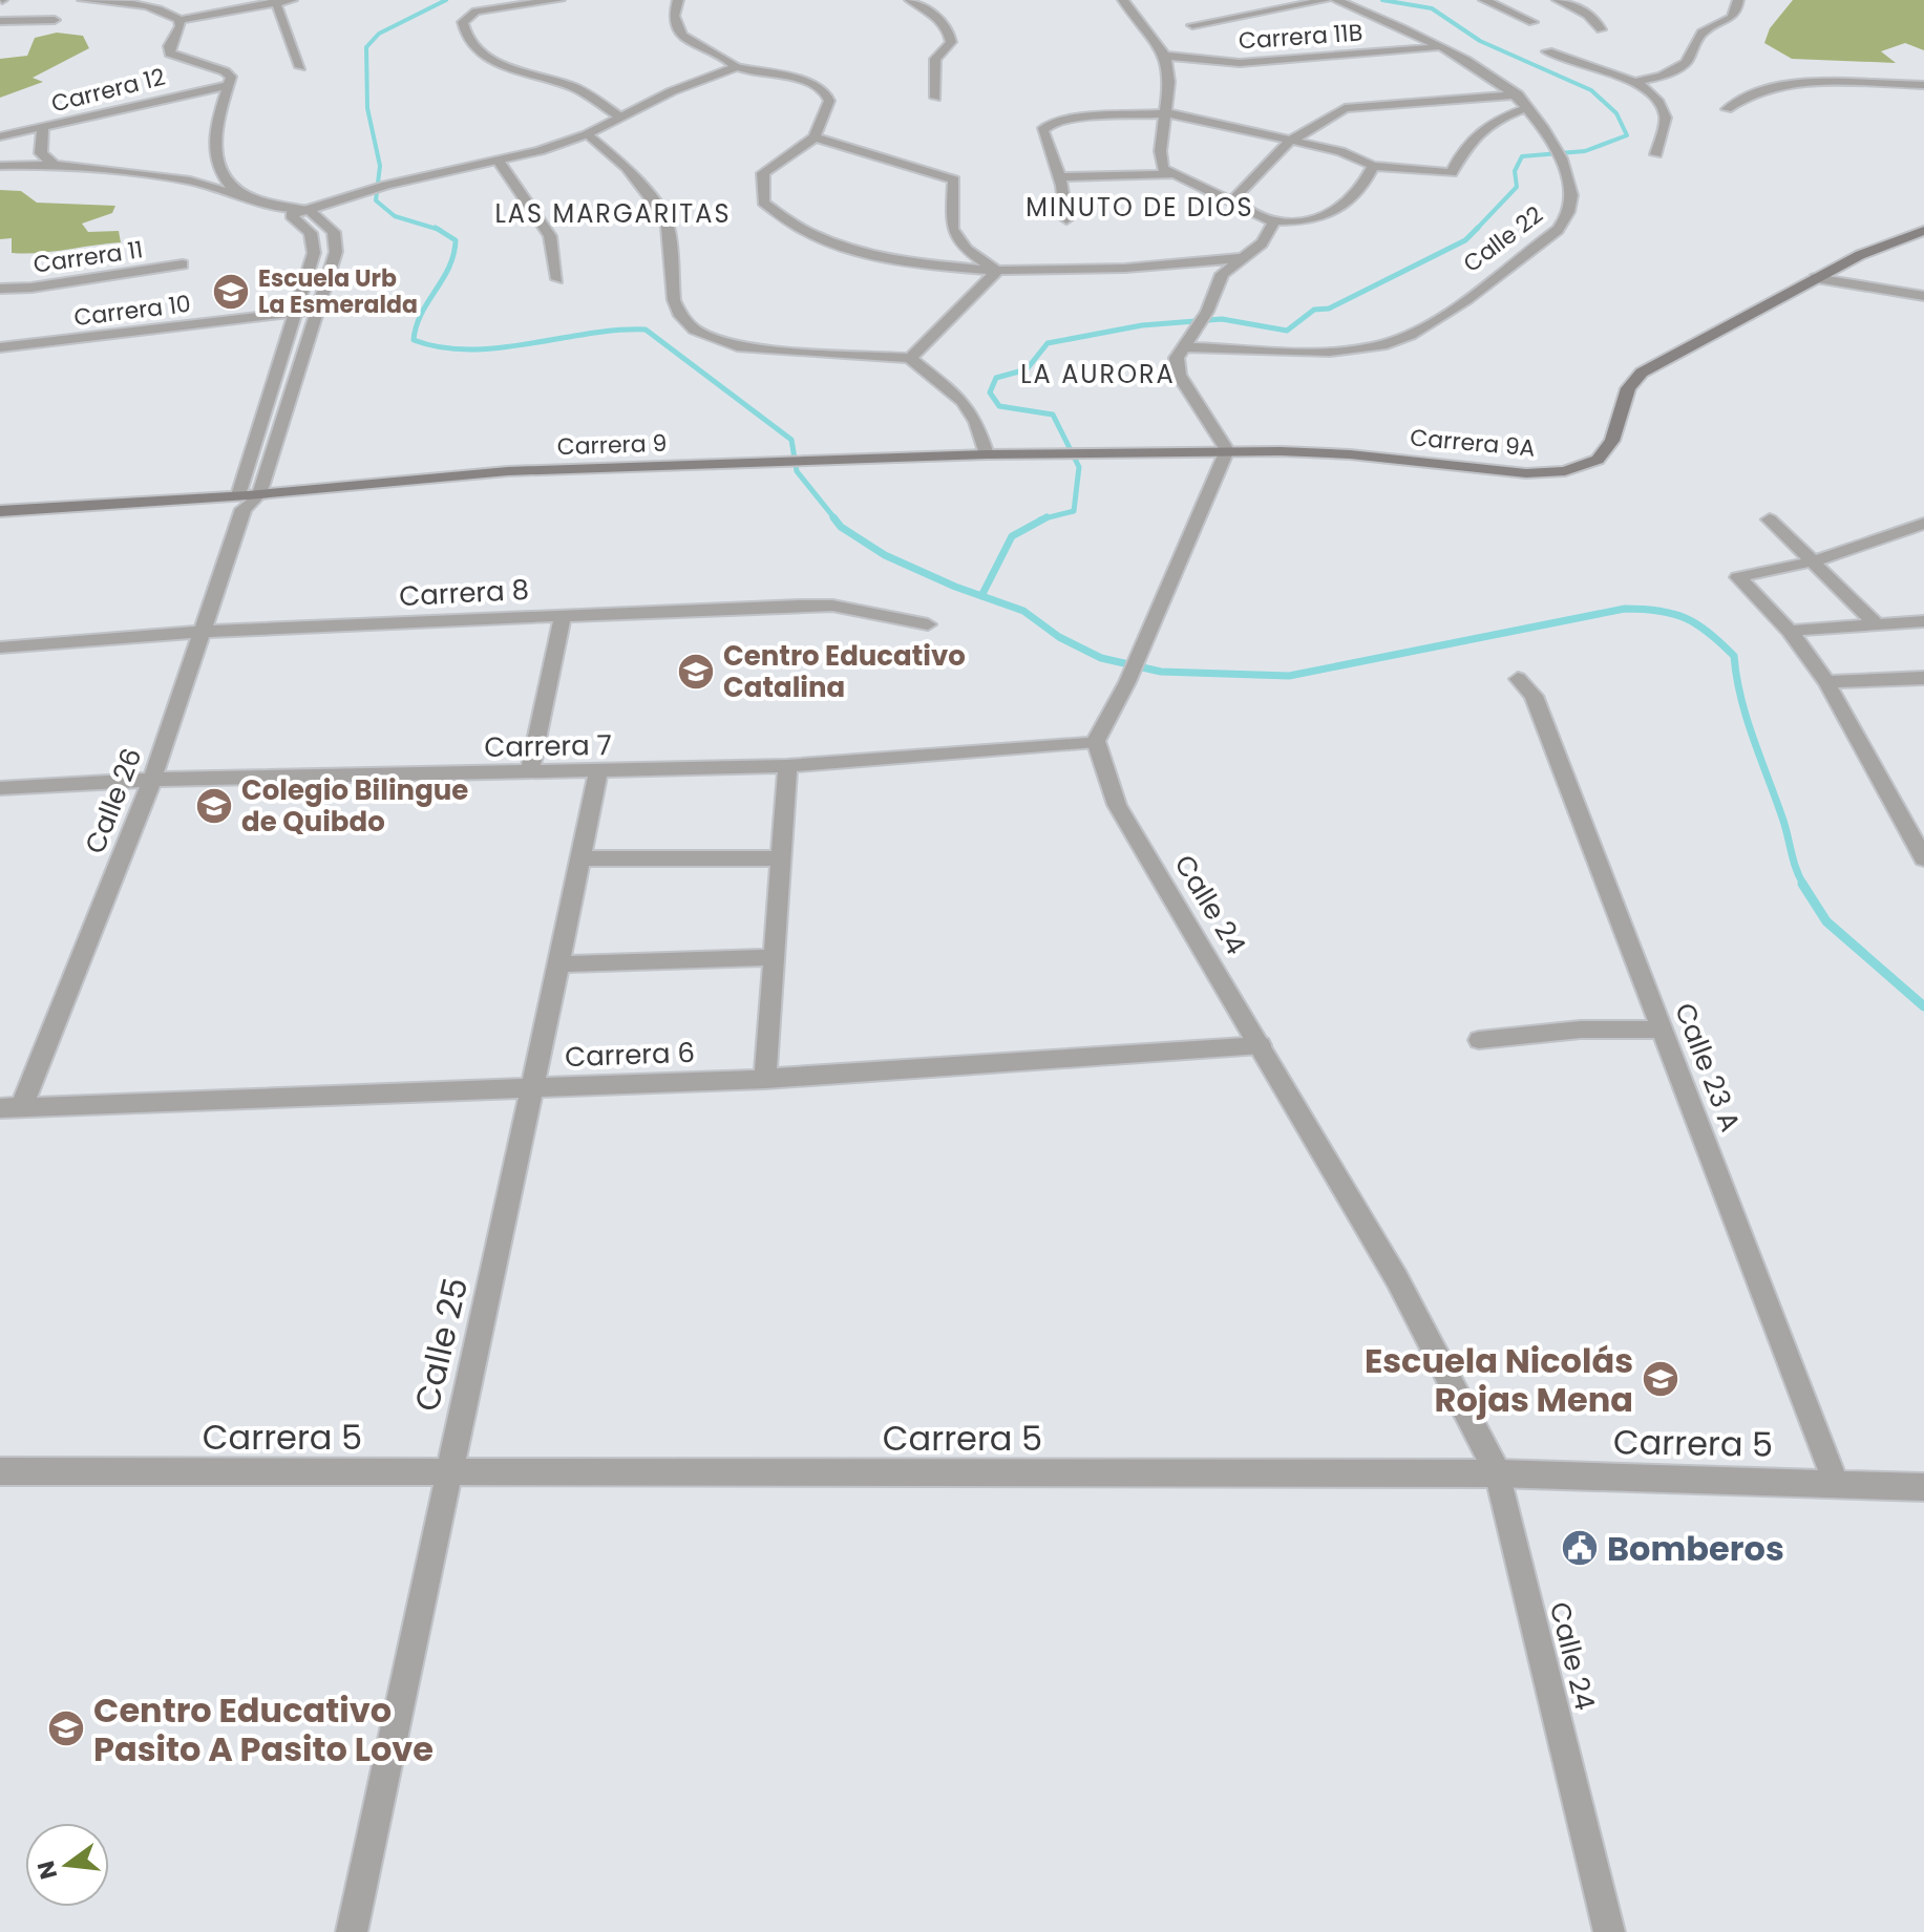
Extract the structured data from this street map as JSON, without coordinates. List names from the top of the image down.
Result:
{
  "streets": {
    "main road": ["Carrera 9A", "Carrera 9"],
    "street": [
      "Carrera 11B",
      "Carrera 12",
      "Calle 22",
      "Carrera 11",
      "Carrera 10",
      "Carrera 8",
      "Carrera 7",
      "Calle 26",
      "Calle 24",
      "Carrera 6",
      "Calle 23 A",
      "Calle 25",
      "Carrera 5"
    ]
  },
  "crossings": [
    ["Carrera 11B", "Calle 22"],
    ["Carrera 10", "Calle 26"],
    ["Carrera 9A", "Carrera 9"],
    ["Carrera 9", "Calle 26"],
    ["Carrera 8", "Calle 26"],
    ["Carrera 7", "Calle 26"],
    ["Carrera 7", "Calle 24"],
    ["Carrera 7", "Calle 25"],
    ["Calle 26", "Carrera 6"],
    ["Calle 24", "Carrera 6"],
    ["Calle 24", "Carrera 5"],
    ["Carrera 6", "Calle 25"],
    ["Calle 23 A", "Carrera 5"],
    ["Calle 25", "Carrera 5"]
  ],
  "districts": ["MINUTO DE DIOS", "LAS MARGARITAS", "LA AURORA"],
  "places": {
    "school or university": [
      "Escuela Urb La Esmeralda",
      "Centro Educativo Catalina",
      "Colegio Bilingue de Quibdo",
      "Escuela Nicolás Rojas Mena",
      "Centro Educativo Pasito A Pasito Love"
    ],
    "public building": ["Bomberos"]
  },
  "north": "left"
}
